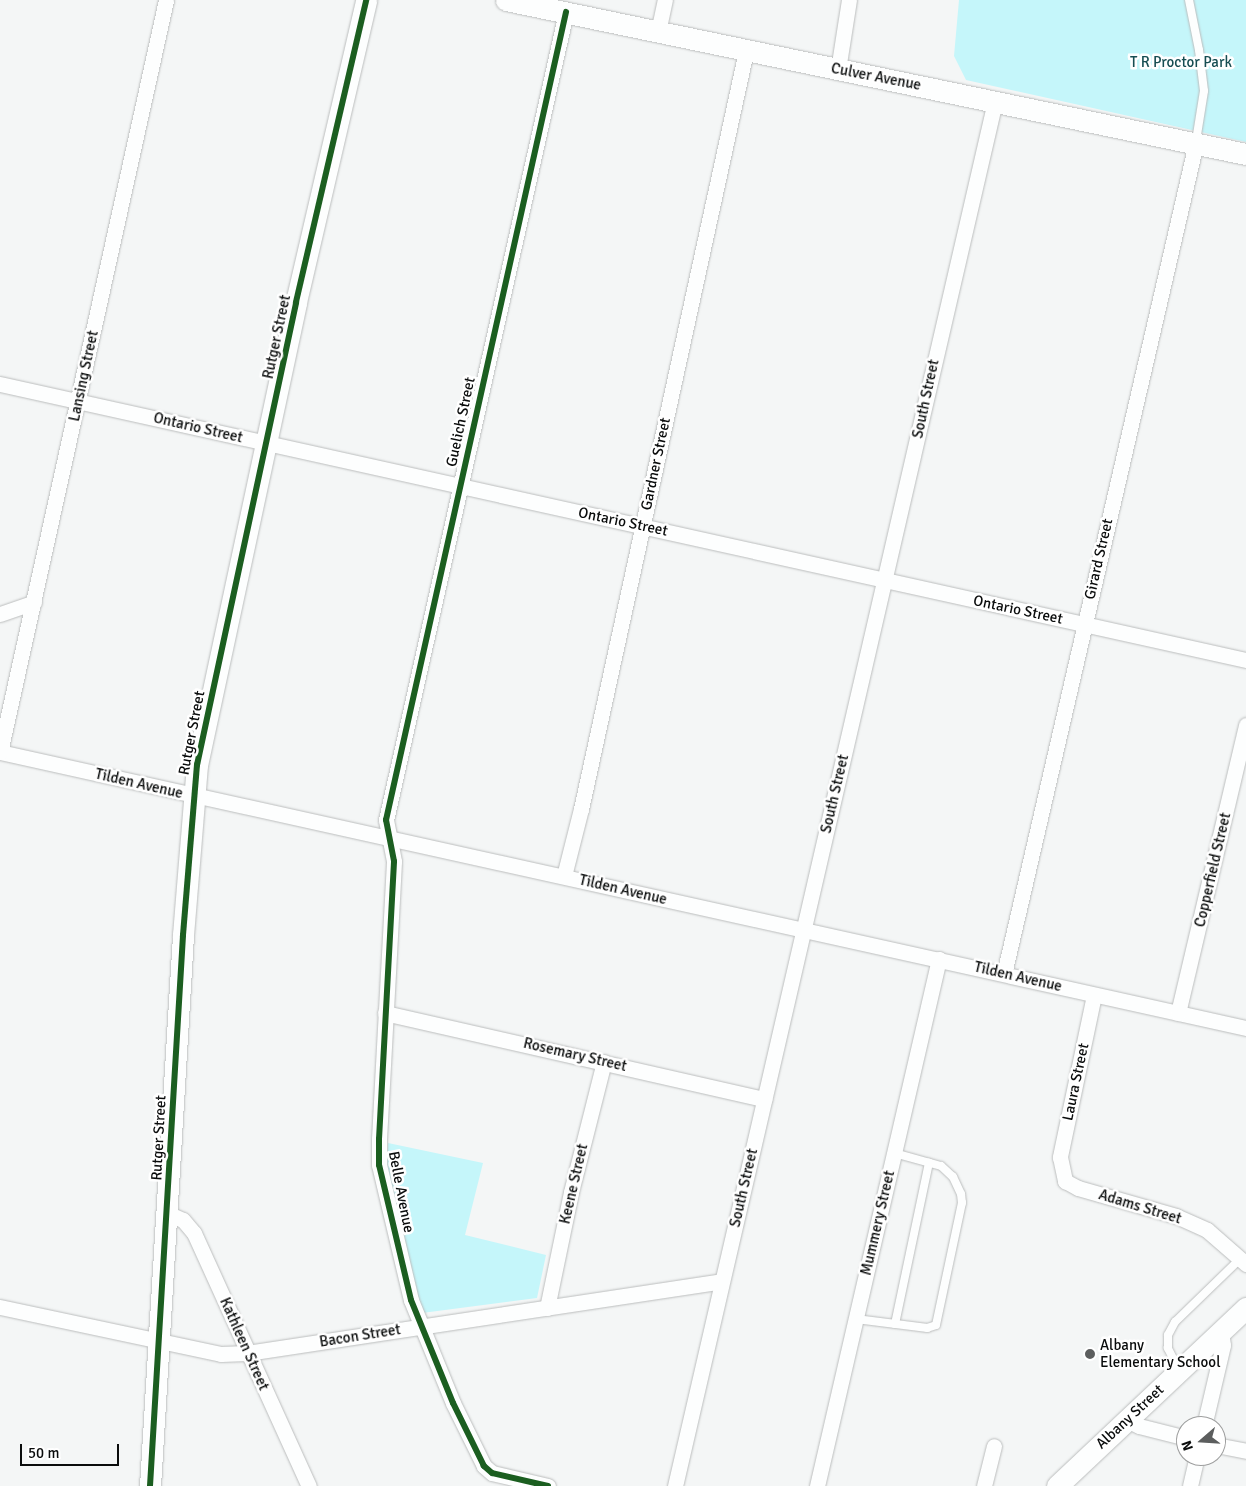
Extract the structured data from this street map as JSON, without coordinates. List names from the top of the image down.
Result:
{
  "streets": {
    "street": [
      "Culver Avenue",
      "Rutger Street",
      "Lansing Street",
      "South Street",
      "Guelich Street",
      "Ontario Street",
      "Gardner Street",
      "Girard Street",
      "Tilden Avenue",
      "Copperfield Street",
      "Rosemary Street",
      "Laura Street",
      "Keene Street",
      "Belle Avenue",
      "Adams Street",
      "Mummery Street",
      "Bacon Street",
      "Kathleen Street",
      "Albany Street"
    ]
  },
  "crossings": [
    ["Culver Avenue", "South Street"],
    ["Culver Avenue", "Guelich Street"],
    ["Culver Avenue", "Gardner Street"],
    ["Culver Avenue", "Girard Street"],
    ["Rutger Street", "Ontario Street"],
    ["Rutger Street", "Tilden Avenue"],
    ["Rutger Street", "Bacon Street"],
    ["Rutger Street", "Kathleen Street"],
    ["Lansing Street", "Ontario Street"],
    ["Lansing Street", "Tilden Avenue"],
    ["South Street", "Ontario Street"],
    ["South Street", "Tilden Avenue"],
    ["South Street", "Rosemary Street"],
    ["South Street", "Bacon Street"],
    ["Guelich Street", "Ontario Street"],
    ["Guelich Street", "Tilden Avenue"],
    ["Guelich Street", "Belle Avenue"],
    ["Ontario Street", "Gardner Street"],
    ["Ontario Street", "Girard Street"],
    ["Gardner Street", "Tilden Avenue"],
    ["Girard Street", "Tilden Avenue"],
    ["Tilden Avenue", "Copperfield Street"],
    ["Tilden Avenue", "Laura Street"],
    ["Tilden Avenue", "Belle Avenue"],
    ["Tilden Avenue", "Mummery Street"],
    ["Rosemary Street", "Keene Street"],
    ["Rosemary Street", "Belle Avenue"],
    ["Laura Street", "Adams Street"],
    ["Keene Street", "Bacon Street"],
    ["Belle Avenue", "Bacon Street"],
    ["Bacon Street", "Kathleen Street"]
  ],
  "parks": ["T R Proctor Park"],
  "places": ["Albany Elementary School"],
  "scale_bar": "50 m",
  "north": "left"
}
